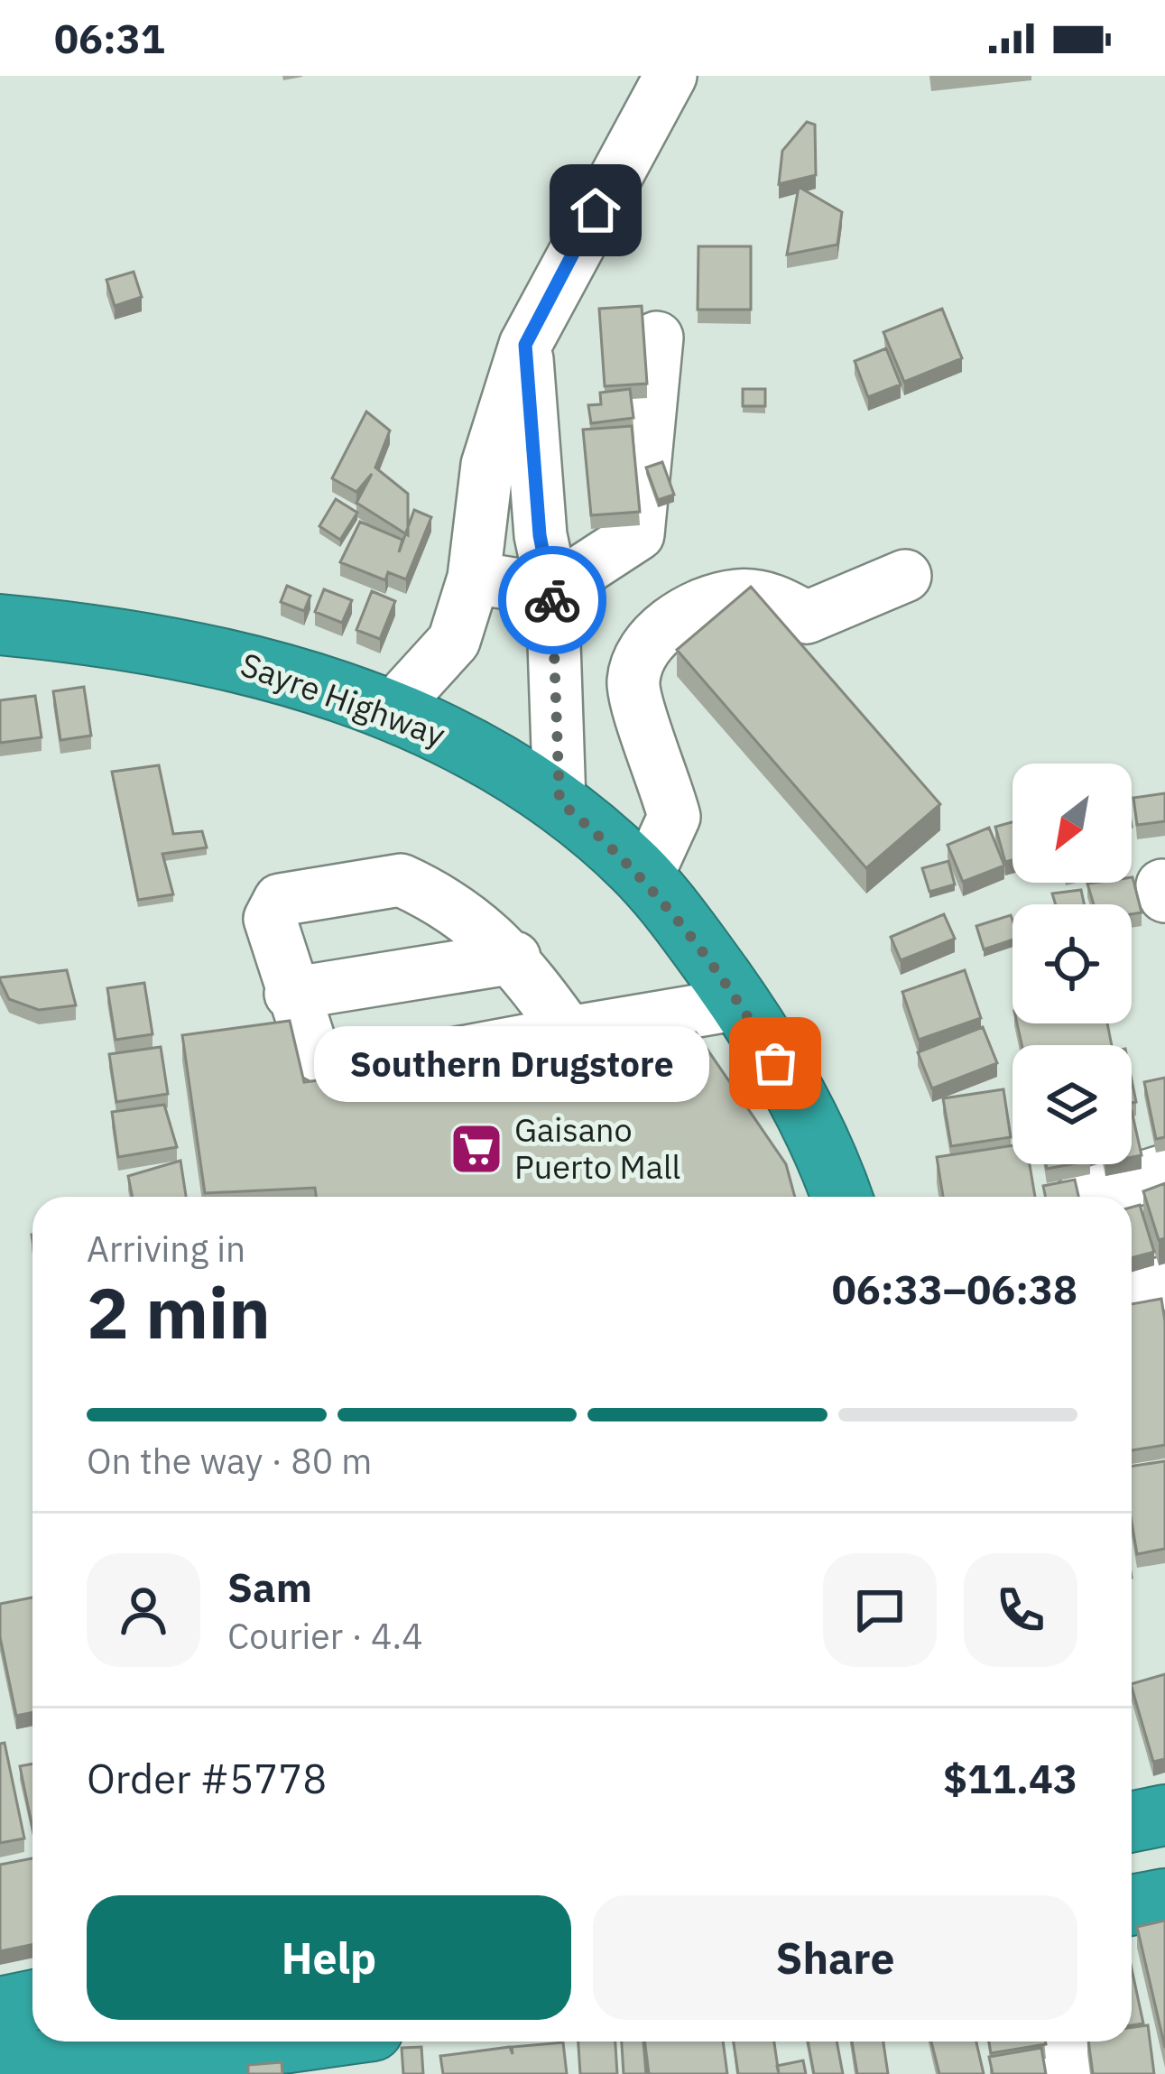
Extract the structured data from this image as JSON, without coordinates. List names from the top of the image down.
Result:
{
  "streets": {
    "highway": ["Sayre Highway"]
  },
  "places": {
    "other": ["Southern Drugstore"],
    "supermarket": ["Gaisano Puerto Mall"]
  },
  "north": "bottom left",
  "page": {
    "status": "06:31",
    "bubble": "Southern Drugstore",
    "heading": ["2 min", "Arriving in", "06:33–06:38"],
    "panel": [
      "Sam",
      "Courier · 4.4",
      "Order #5778",
      "$11.43"
    ],
    "bar": "On the way · 80 m",
    "buttons": ["Help", "Share"]
  }
}
